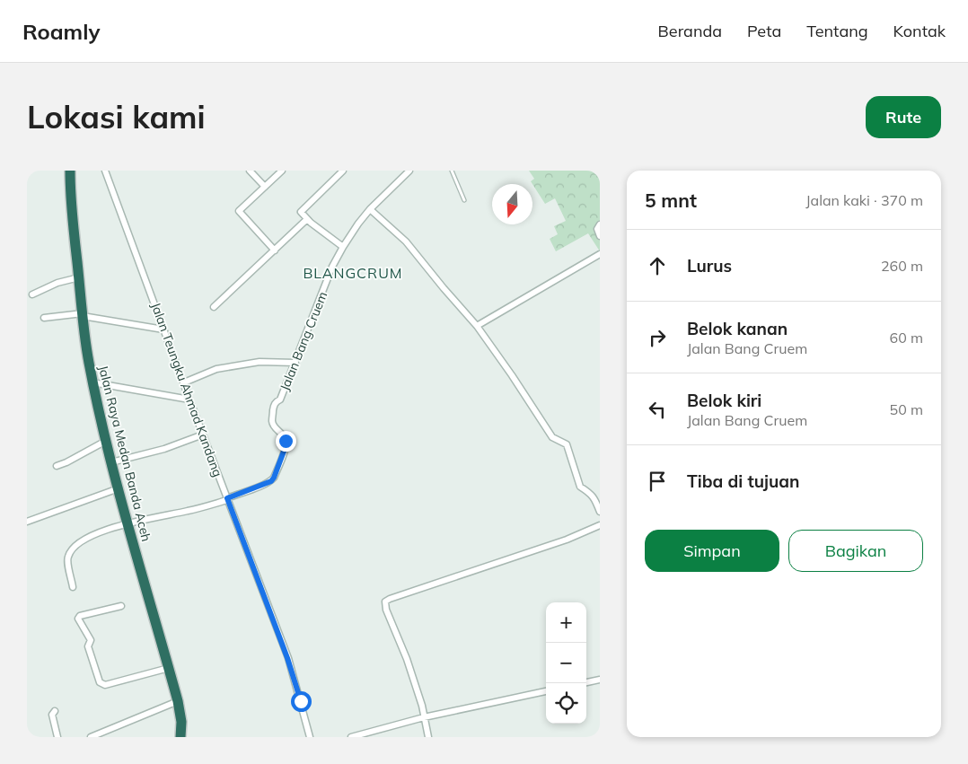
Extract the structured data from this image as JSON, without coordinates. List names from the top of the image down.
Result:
{
  "streets": {
    "highway": ["Jalan Raya Medan Banda Aceh"],
    "street": ["Jalan Bang Cruem", "Jalan Teungku Ahmad Kandang"]
  },
  "crossings": [
    ["Jalan Bang Cruem", "Jalan Teungku Ahmad Kandang"]
  ],
  "districts": ["BLANGCRUM"],
  "north": "bottom",
  "page": {
    "header": "Roamly",
    "nav": [
      "Beranda",
      "Peta",
      "Tentang",
      "Kontak"
    ],
    "buttons": [
      "Rute",
      ["Simpan", "Bagikan"]
    ],
    "title": "Lokasi kami",
    "heading": ["5 mnt", "Jalan kaki · 370 m"],
    "list": [
      ["Lurus", "260 m"],
      ["Belok kanan", "Jalan Bang Cruem", "60 m"],
      ["Belok kiri", "Jalan Bang Cruem", "50 m"],
      "Tiba di tujuan"
    ],
    "map_buttons": ["+", "−"]
  }
}
